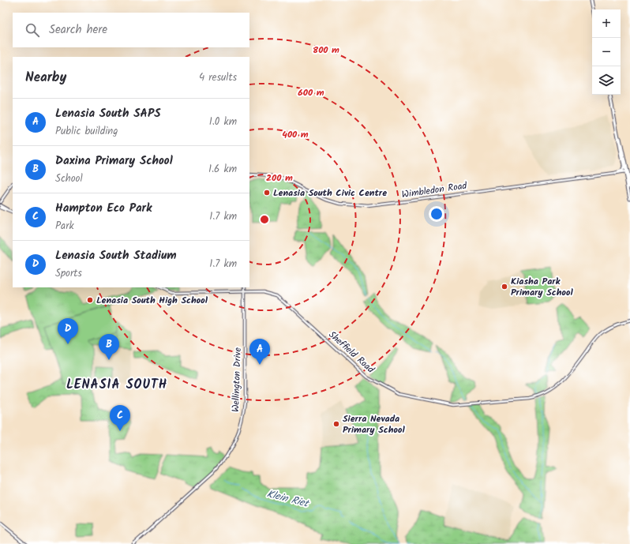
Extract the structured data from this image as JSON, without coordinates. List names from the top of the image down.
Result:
{
  "streets": {
    "street": ["Wimbledon Road", "Sheffield Road", "Wellington Drive"]
  },
  "crossings": [
    ["Sheffield Road", "Wellington Drive"]
  ],
  "districts": ["LENASIA SOUTH"],
  "water": ["Klein Riet"],
  "places": [
    "Lenasia South Civic Centre",
    "Kiasha Park Primary School",
    "Lenasia South High School",
    "Sierra Nevada Primary School"
  ],
  "page": {
    "map_buttons": ["+", "−"],
    "search": "Search here",
    "heading": ["Nearby", "4 results"],
    "list": [
      {
        "mark": "A",
        "name": "Lenasia South SAPS",
        "note": "Public building",
        "value": "1.0 km"
      },
      {
        "mark": "B",
        "name": "Daxina Primary School",
        "note": "School",
        "value": "1.6 km"
      },
      {
        "mark": "C",
        "name": "Hampton Eco Park",
        "note": "Park",
        "value": "1.7 km"
      },
      {
        "mark": "D",
        "name": "Lenasia South Stadium",
        "note": "Sports",
        "value": "1.7 km"
      }
    ],
    "pins": [
      "D",
      "B",
      "A",
      "C"
    ]
  },
  "rings": [
    "800 m",
    "600 m",
    "400 m",
    "200 m"
  ]
}
